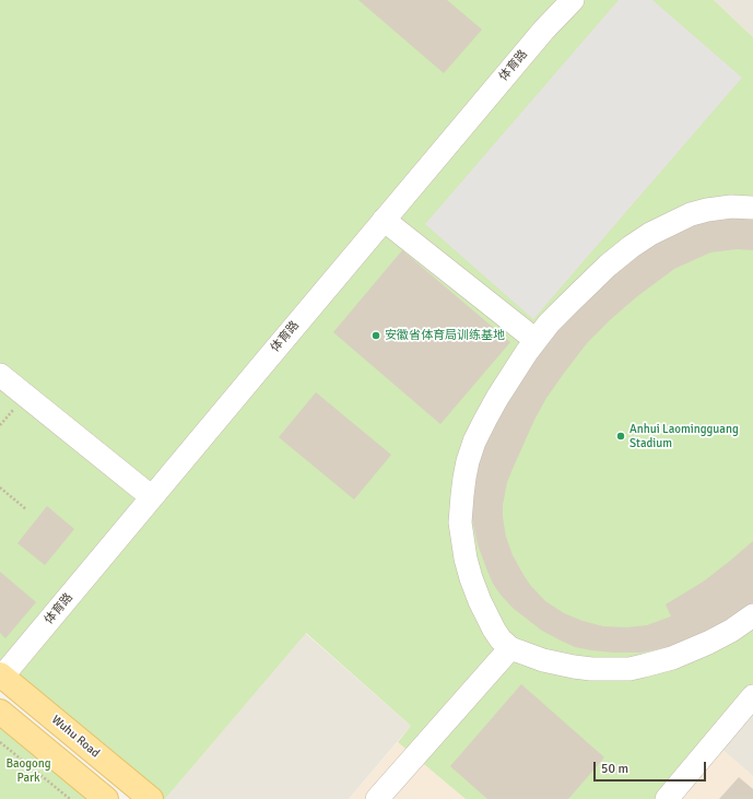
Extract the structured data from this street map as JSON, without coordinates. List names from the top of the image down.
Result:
{
  "streets": {
    "main road": ["Wuhu Road"],
    "street": ["体育路"]
  },
  "crossings": [
    ["体育路", "Wuhu Road"]
  ],
  "parks": ["Baogong Park"],
  "places": ["安徽省体育局训练基地", "Anhui Laomingguang Stadium"],
  "scale_bar": "50 m"
}
